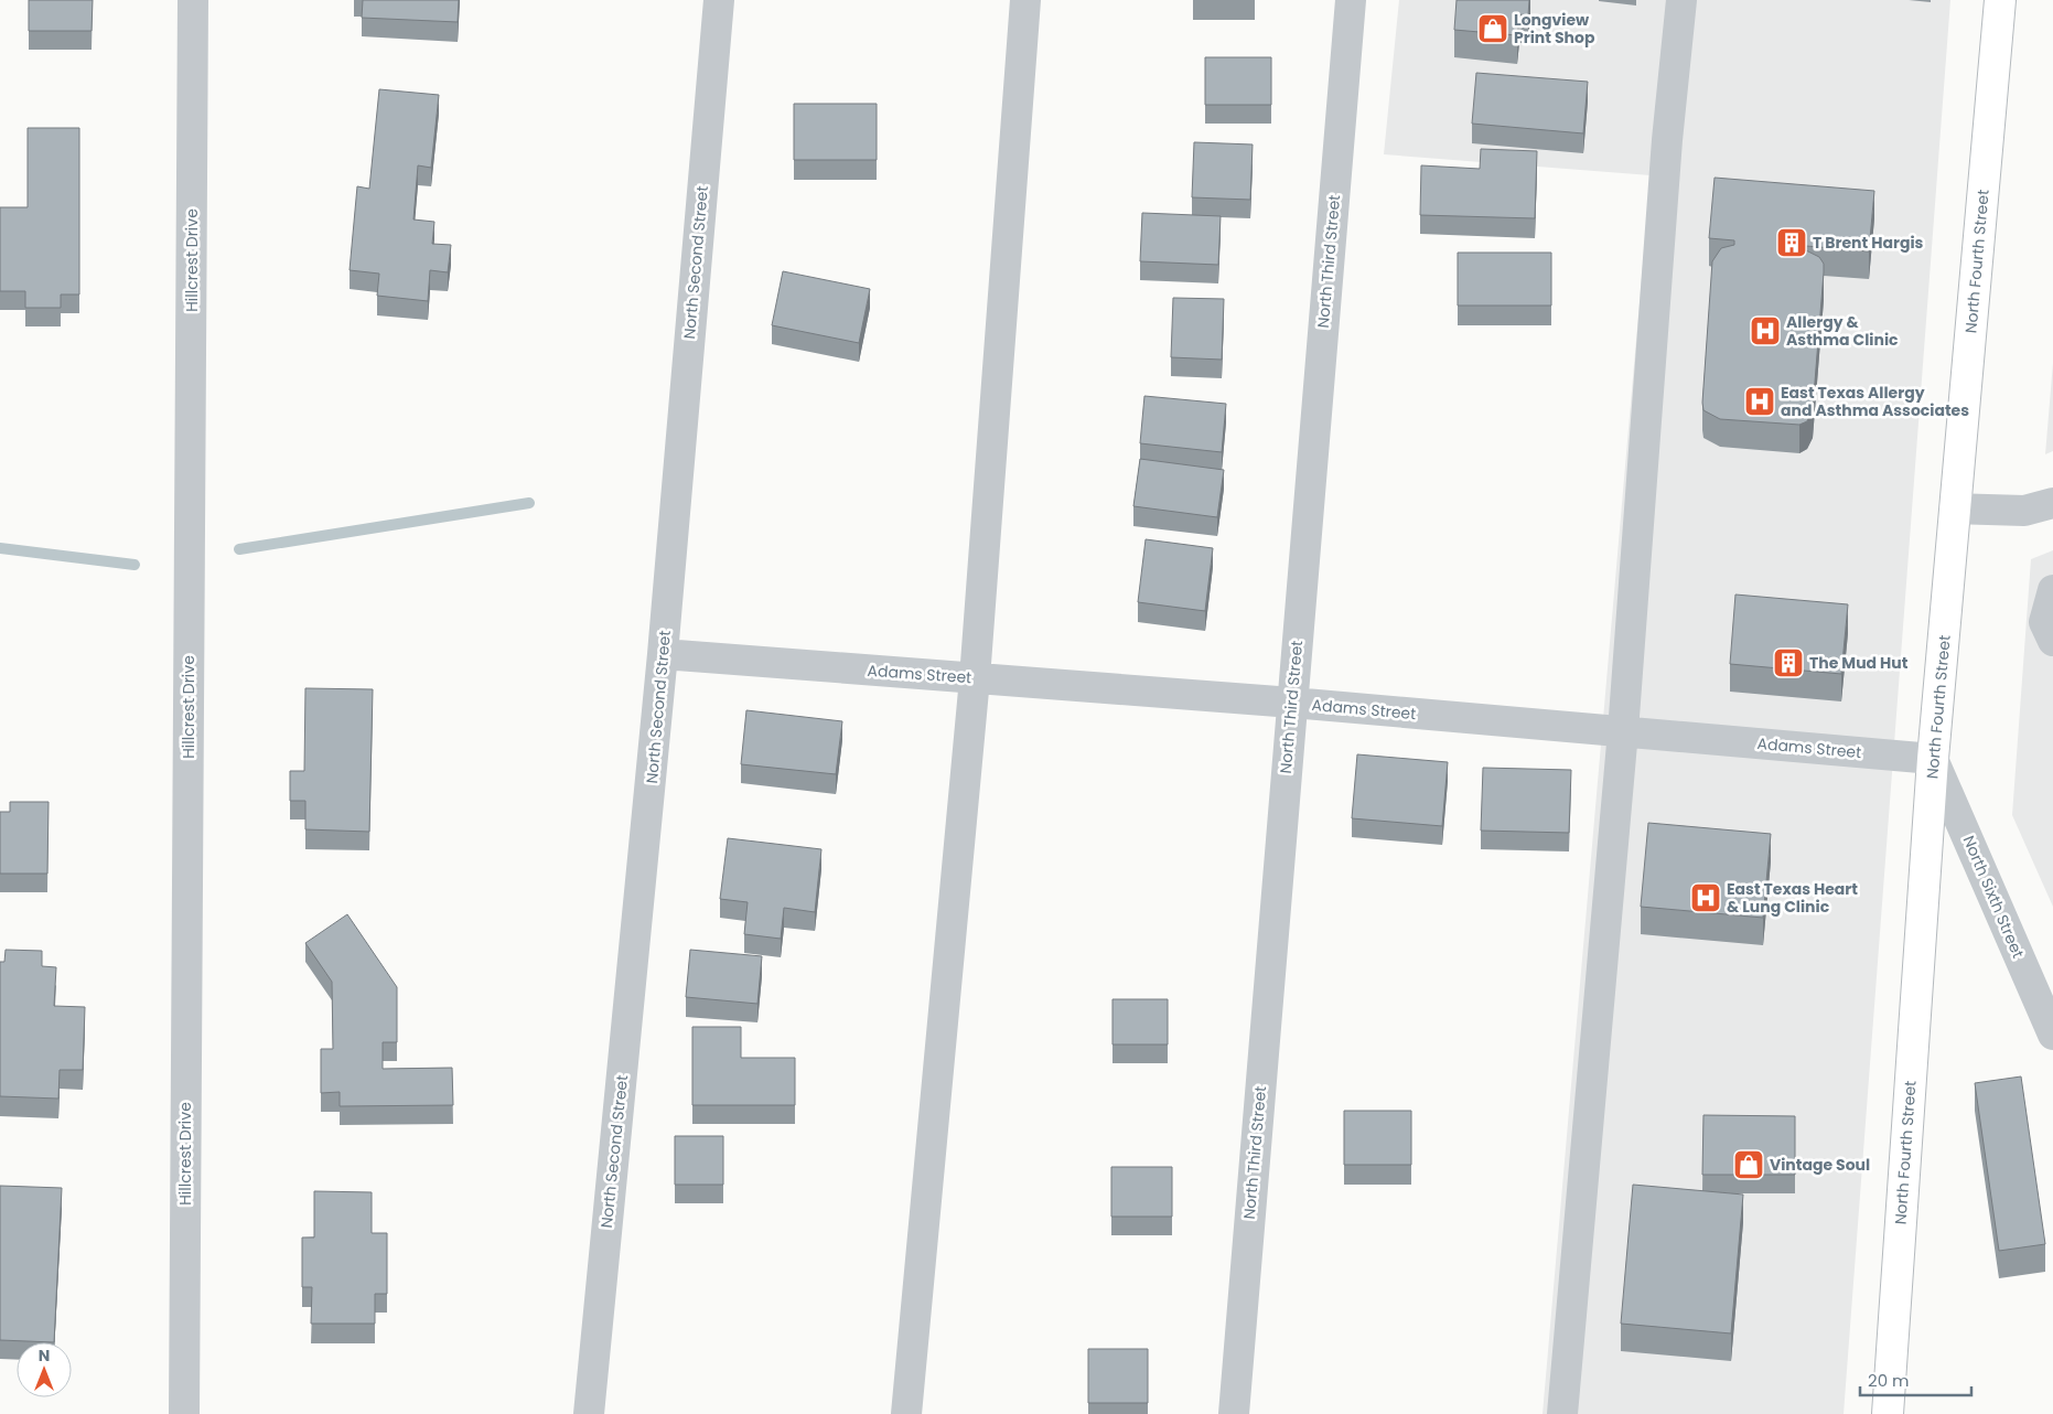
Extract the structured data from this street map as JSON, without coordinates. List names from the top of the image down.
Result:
{
  "streets": {
    "main road": ["North Fourth Street"],
    "street": [
      "Hillcrest Drive",
      "North Third Street",
      "North Second Street",
      "Adams Street",
      "North Sixth Street"
    ]
  },
  "crossings": [
    ["North Third Street", "Adams Street"],
    ["North Fourth Street", "Adams Street"],
    ["North Fourth Street", "North Sixth Street"],
    ["North Second Street", "Adams Street"],
    ["Adams Street", "North Sixth Street"]
  ],
  "places": {
    "shop": ["Longview Print Shop", "Vintage Soul"],
    "building": ["T Brent Hargis", "The Mud Hut"],
    "hospital": ["Allergy & Asthma Clinic", "East Texas Allergy and Asthma Associates", "East Texas Heart & Lung Clinic"]
  },
  "scale_bar": "20 m",
  "north": "top"
}
